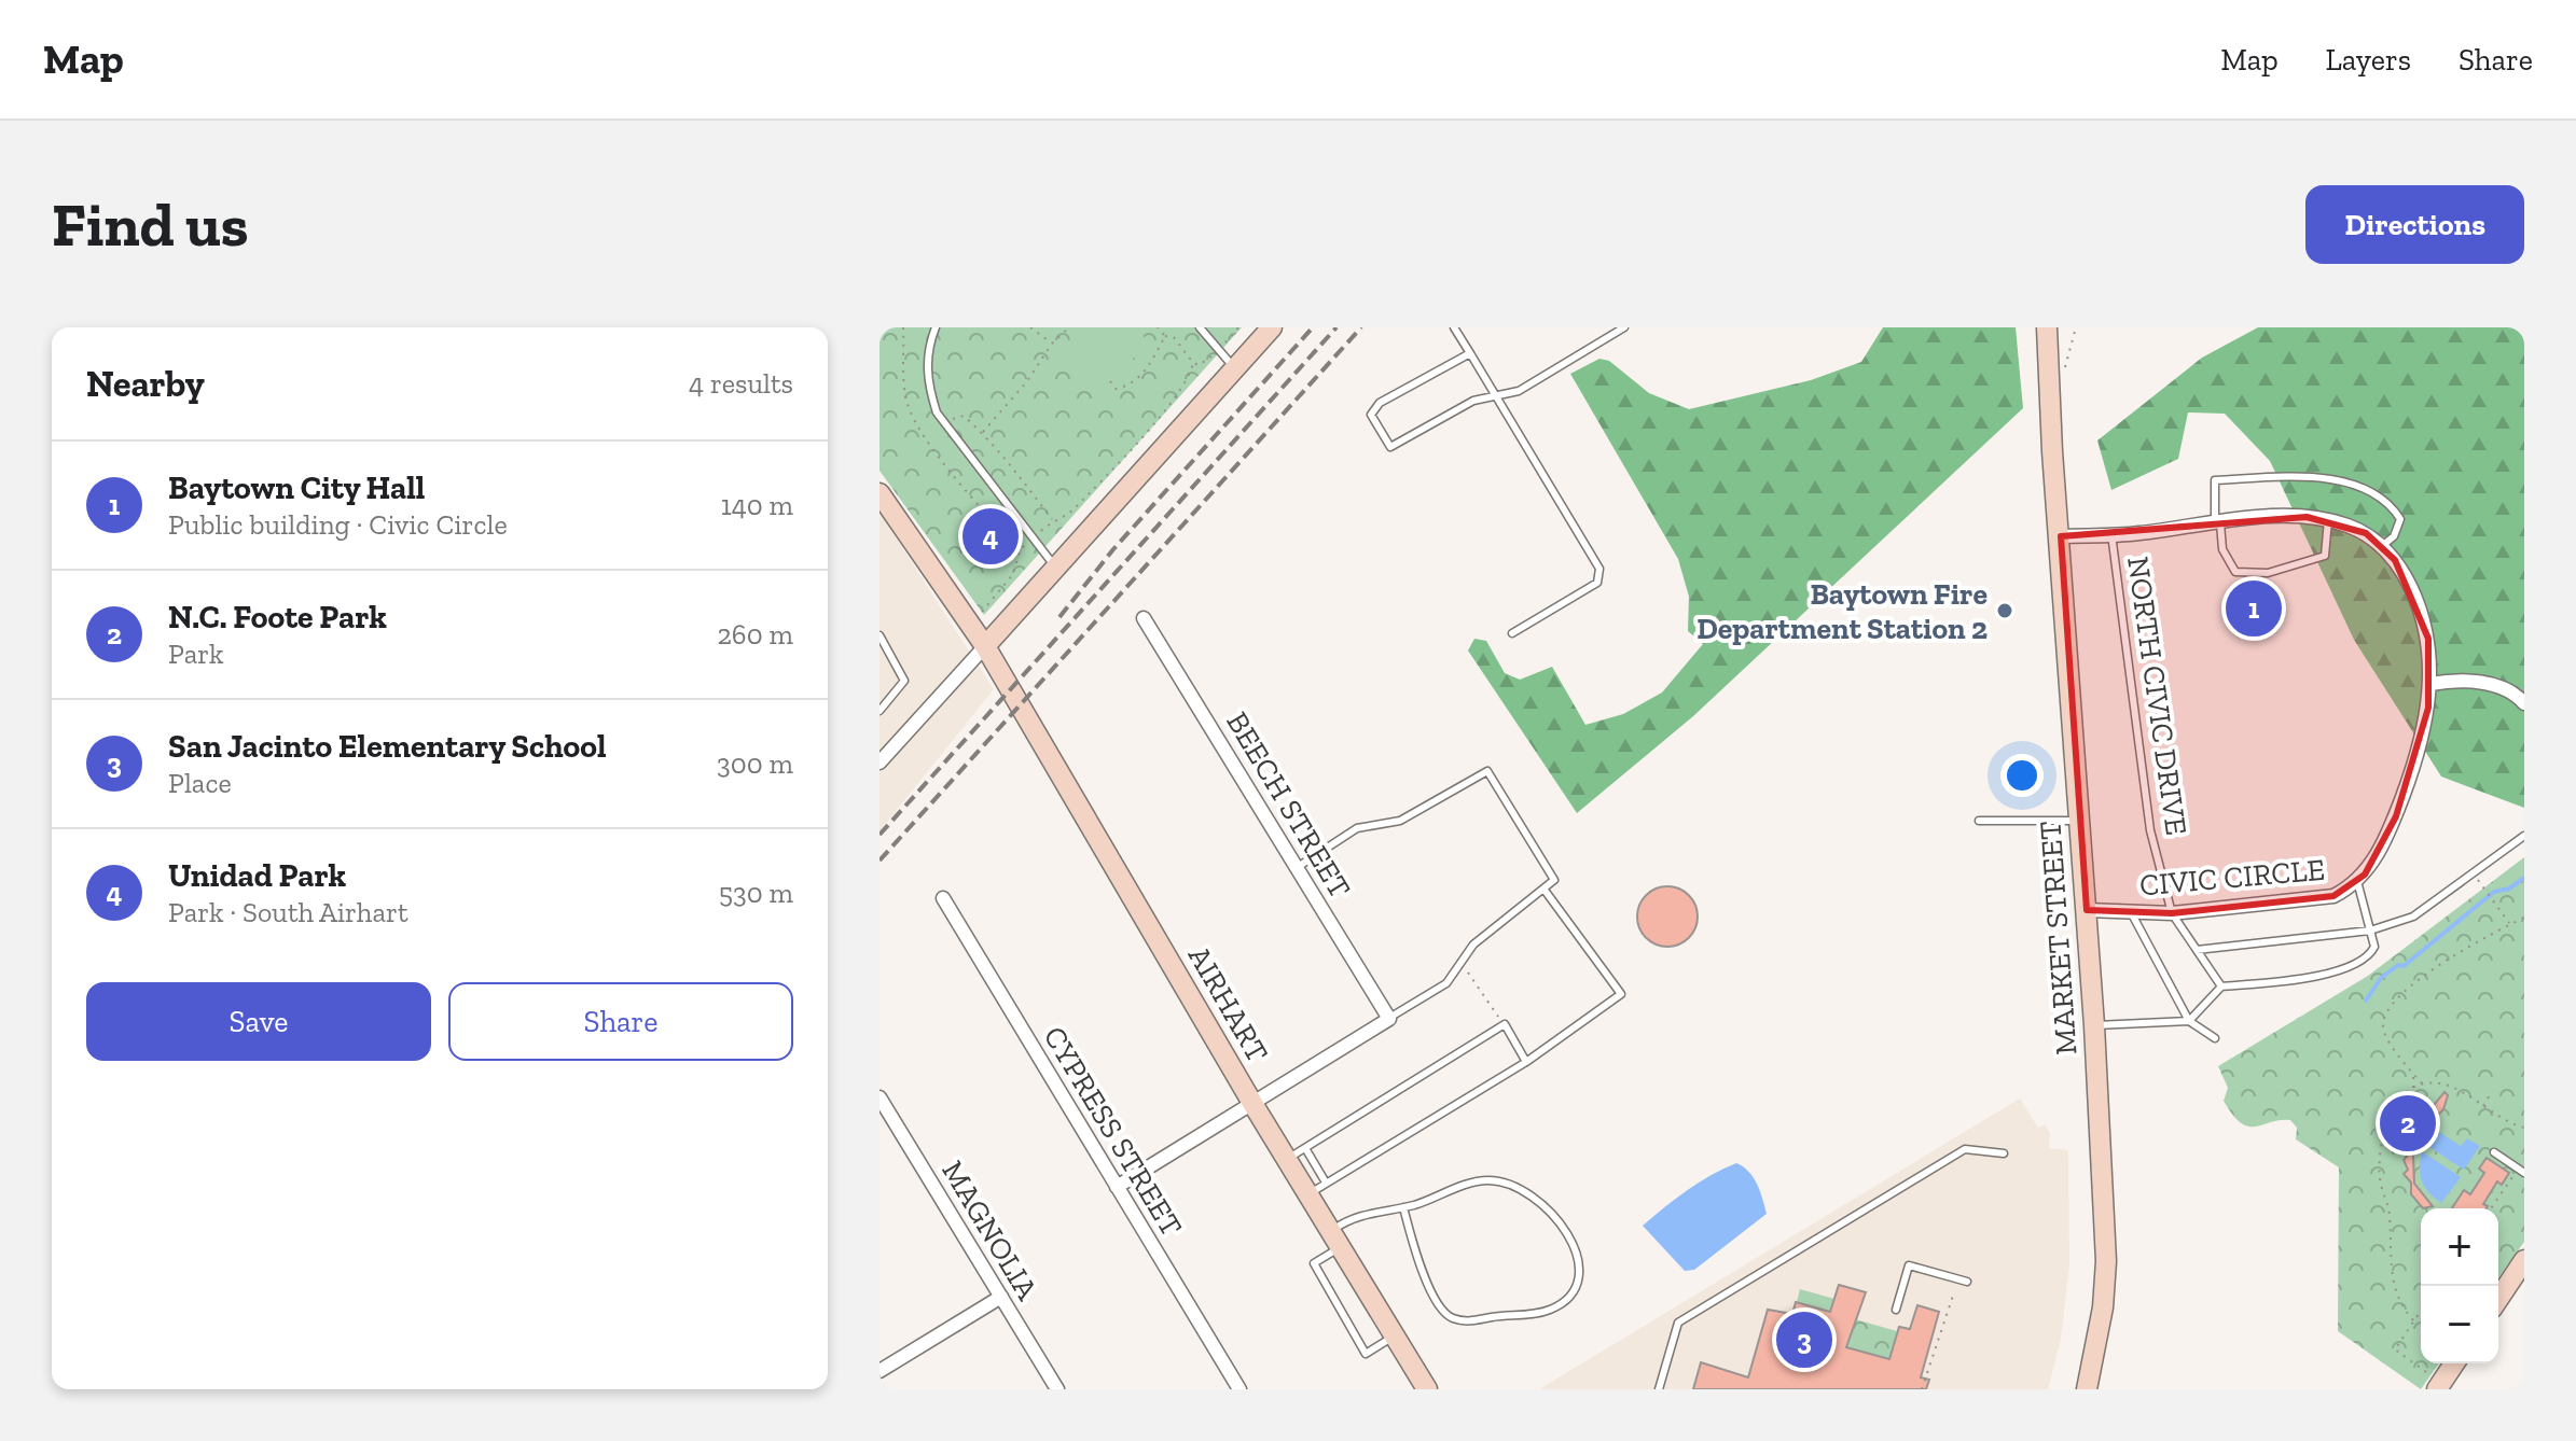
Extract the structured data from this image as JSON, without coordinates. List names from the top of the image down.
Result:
{
  "streets": {
    "street": [
      "BEECH STREET",
      "CIVIC CIRCLE",
      "MARKET STREET",
      "AIRHART",
      "CYPRESS STREET",
      "MAGNOLIA"
    ],
    "lane": ["NORTH CIVIC DRIVE"]
  },
  "crossings": [
    ["NORTH CIVIC DRIVE", "CIVIC CIRCLE"],
    ["CIVIC CIRCLE", "MARKET STREET"]
  ],
  "places": ["Baytown Fire Department Station 2"],
  "page": {
    "header": "Map",
    "nav": ["Map", "Layers", "Share"],
    "buttons": [
      "Directions",
      ["Save", "Share"]
    ],
    "title": "Find us",
    "heading": ["Nearby", "4 results"],
    "list": [
      {
        "mark": "1",
        "name": "Baytown City Hall",
        "note": "Public building · Civic Circle",
        "value": "140 m"
      },
      {
        "mark": "2",
        "name": "N.C. Foote Park",
        "note": "Park",
        "value": "260 m"
      },
      {
        "mark": "3",
        "name": "San Jacinto Elementary School",
        "note": "Place",
        "value": "300 m"
      },
      {
        "mark": "4",
        "name": "Unidad Park",
        "note": "Park · South Airhart",
        "value": "530 m"
      }
    ],
    "pins": [
      "4",
      "1",
      "2",
      "3"
    ],
    "map_buttons": ["+", "−"]
  }
}
